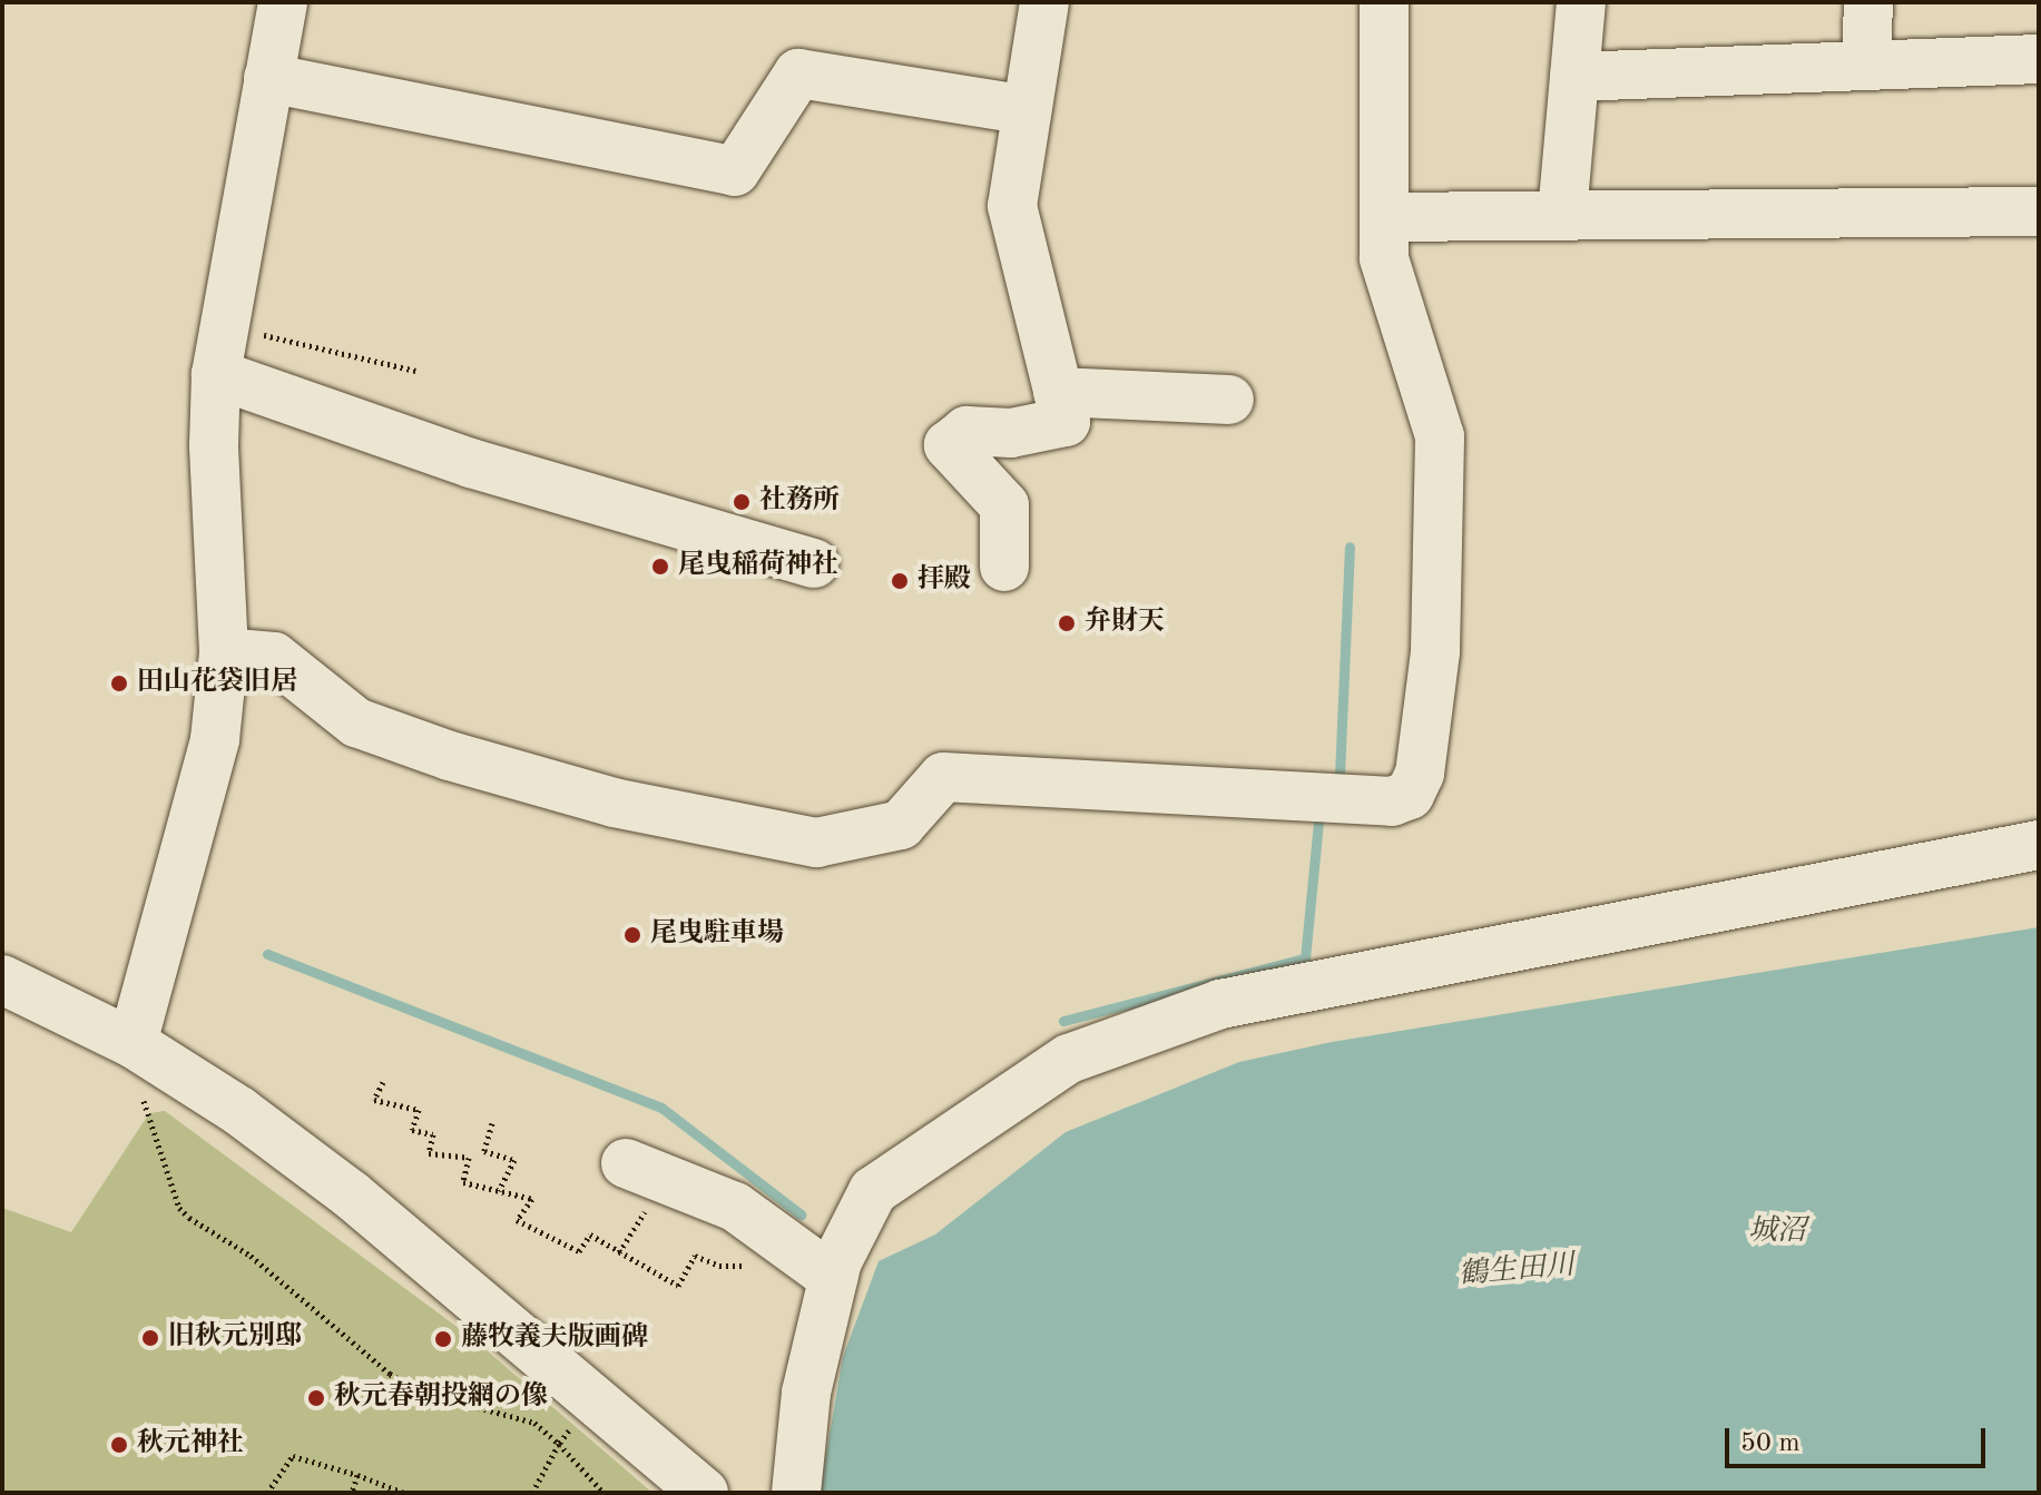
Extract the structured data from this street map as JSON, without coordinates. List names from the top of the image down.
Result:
{
  "water": ["城沼", "鶴生田川"],
  "places": [
    "社務所",
    "尾曳稲荷神社",
    "拝殿",
    "弁財天",
    "田山花袋旧居",
    "尾曳駐車場",
    "旧秋元別邸",
    "藤牧義夫版画碑",
    "秋元春朝投網の像",
    "秋元神社"
  ],
  "scale_bar": "50 m"
}
